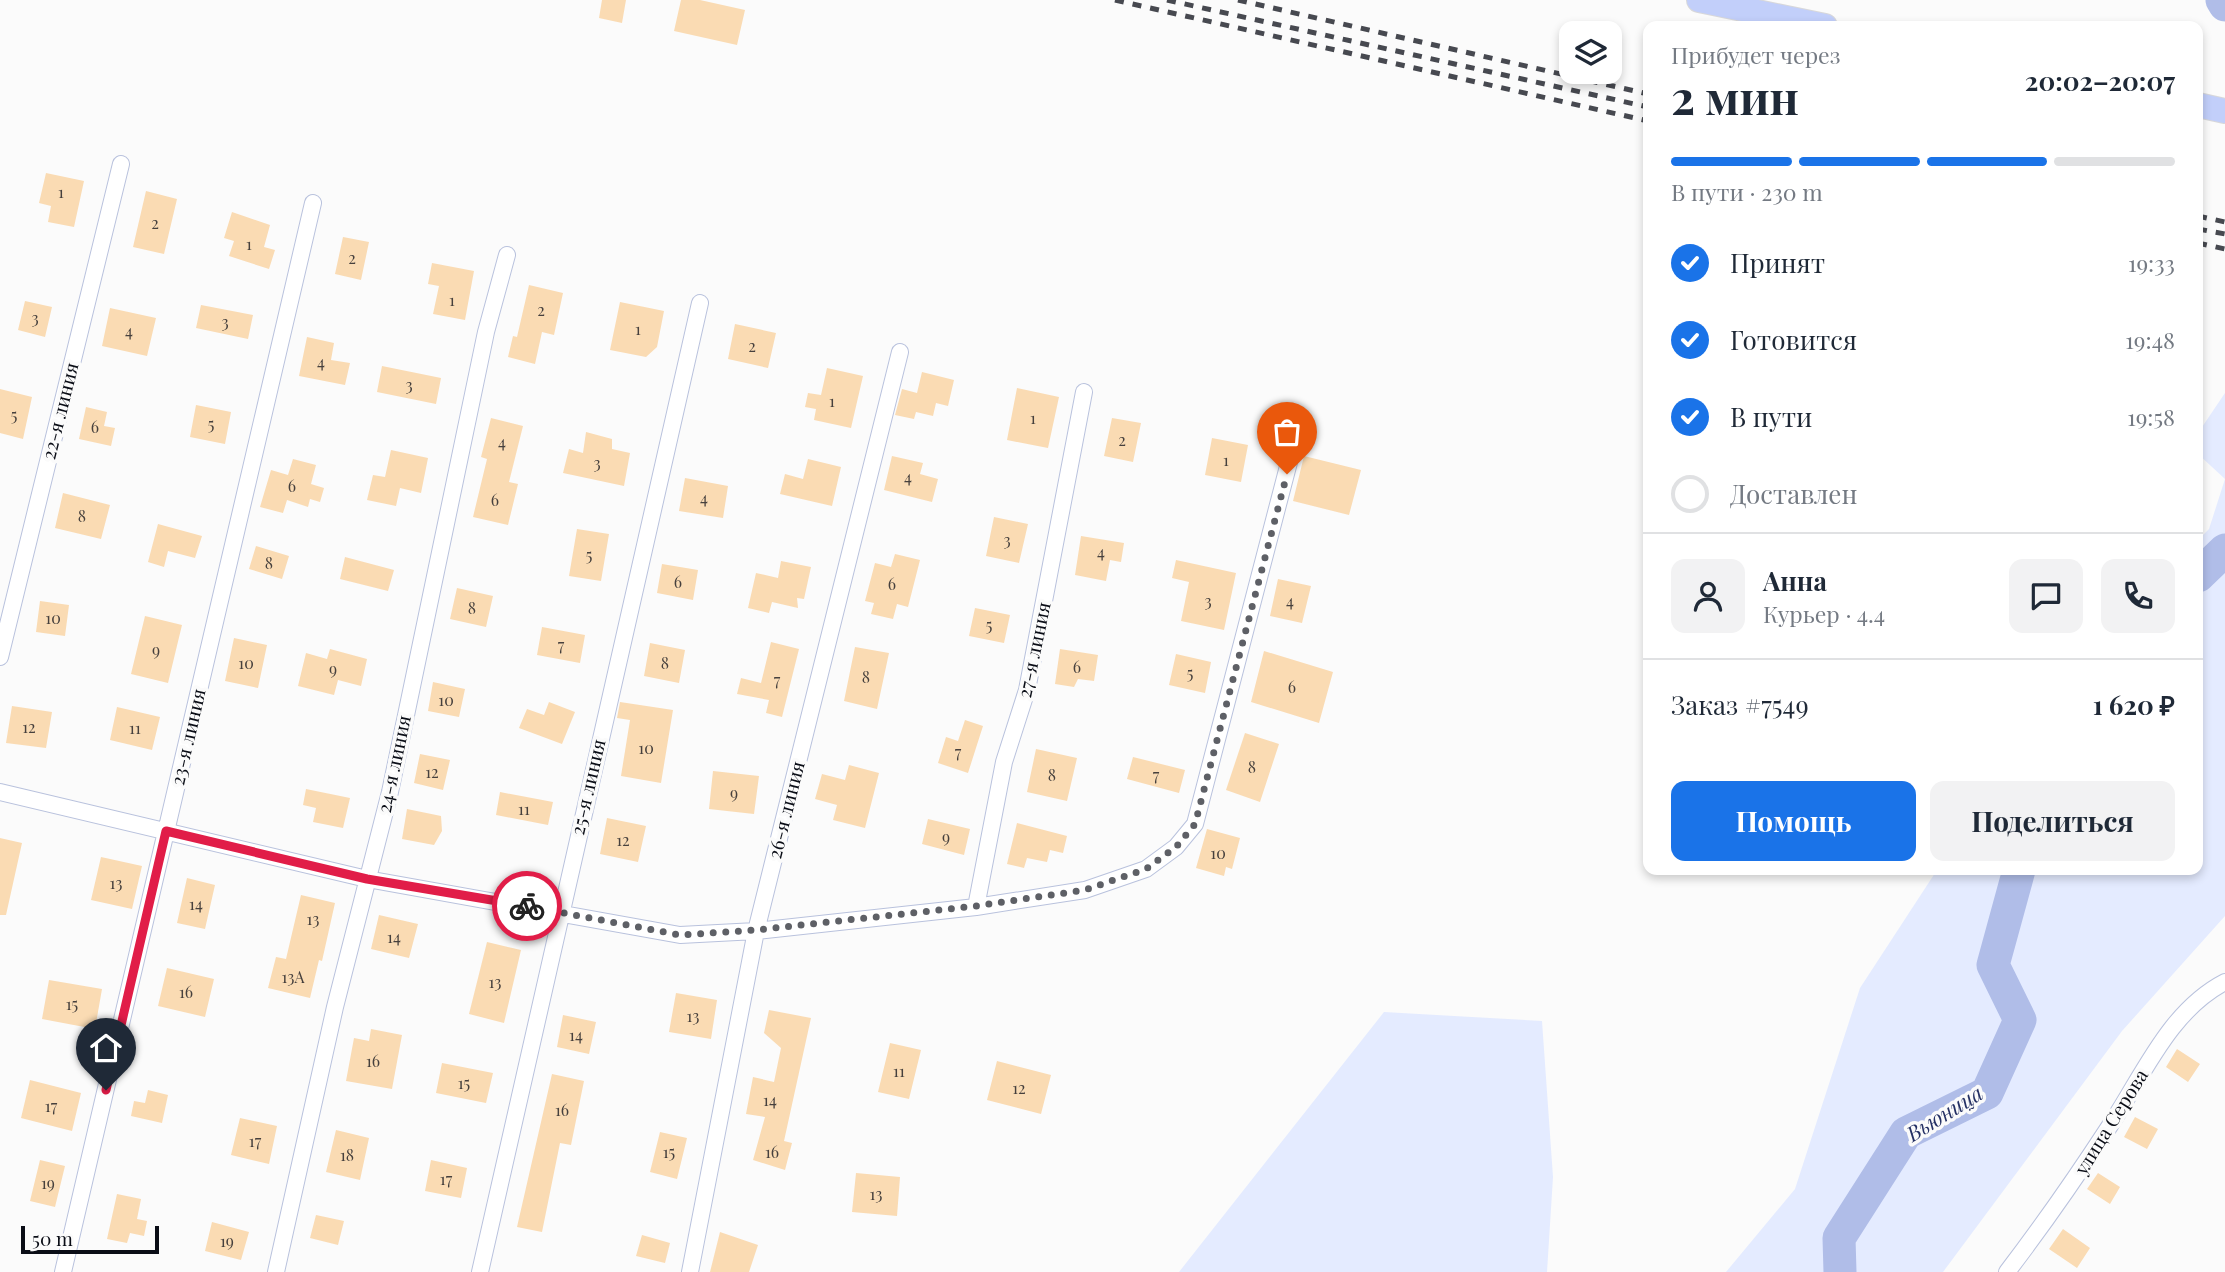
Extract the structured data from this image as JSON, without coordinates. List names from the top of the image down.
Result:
{
  "streets": {
    "street": [
      "22-я линия",
      "27-я линия",
      "23-я линия",
      "24-я линия",
      "25-я линия",
      "26-я линия",
      "улица Серова"
    ]
  },
  "water": ["Вьюница"],
  "house_numbers": [
    "1",
    "2",
    "1",
    "2",
    "1",
    "2",
    "3",
    "3",
    "1",
    "4",
    "2",
    "4",
    "3",
    "1",
    "5",
    "1",
    "5",
    "6",
    "2",
    "4",
    "1",
    "3",
    "4",
    "6",
    "4",
    "6",
    "8",
    "3",
    "4",
    "5",
    "8",
    "6",
    "6",
    "3",
    "4",
    "8",
    "10",
    "5",
    "7",
    "9",
    "10",
    "8",
    "6",
    "9",
    "5",
    "8",
    "7",
    "6",
    "10",
    "12",
    "11",
    "10",
    "7",
    "8",
    "12",
    "8",
    "7",
    "9",
    "11",
    "9",
    "12",
    "10",
    "13",
    "14",
    "13",
    "14",
    "13А",
    "13",
    "16",
    "15",
    "13",
    "14",
    "16",
    "11",
    "15",
    "12",
    "14",
    "17",
    "16",
    "17",
    "15",
    "16",
    "18",
    "17",
    "19",
    "13",
    "19"
  ],
  "scale_bar": "50 m",
  "page": {
    "heading": ["2 мин", "Прибудет через", "20:02–20:07"],
    "panel": [
      "Анна",
      "Курьер · 4.4",
      "Заказ #7549",
      "1 620 ₽"
    ],
    "bar": "В пути · 230 m",
    "list": [
      ["Принят", "19:33"],
      ["Готовится", "19:48"],
      ["В пути", "19:58"],
      "Доставлен"
    ],
    "buttons": ["Помощь", "Поделиться"],
    "scale": "50 m"
  }
}
